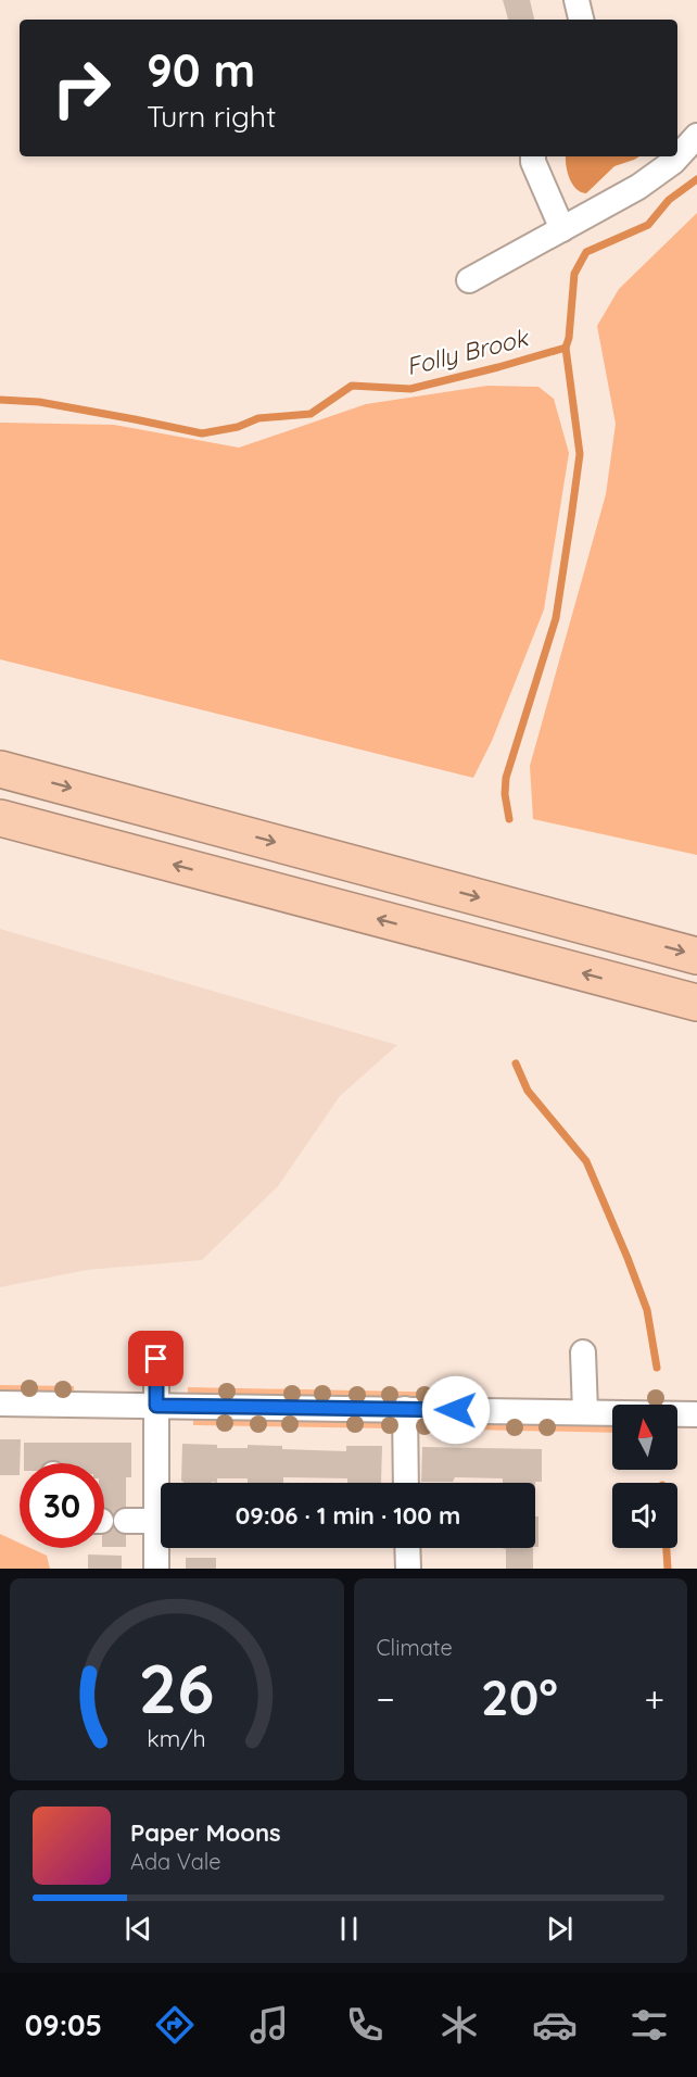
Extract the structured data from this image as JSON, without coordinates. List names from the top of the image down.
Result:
{
  "water": ["Folly Brook"],
  "north": "top",
  "page": {
    "turn": ["90 m", "Turn right"],
    "limit": "30",
    "trip": "09:06 · 1 min · 100 m",
    "tile": "Climate",
    "heat": ["−", "20°", "+"],
    "song": ["Paper Moons", "Ada Vale"],
    "tabs": "09:05",
    "gauge": ["26", "km/h"]
  }
}
